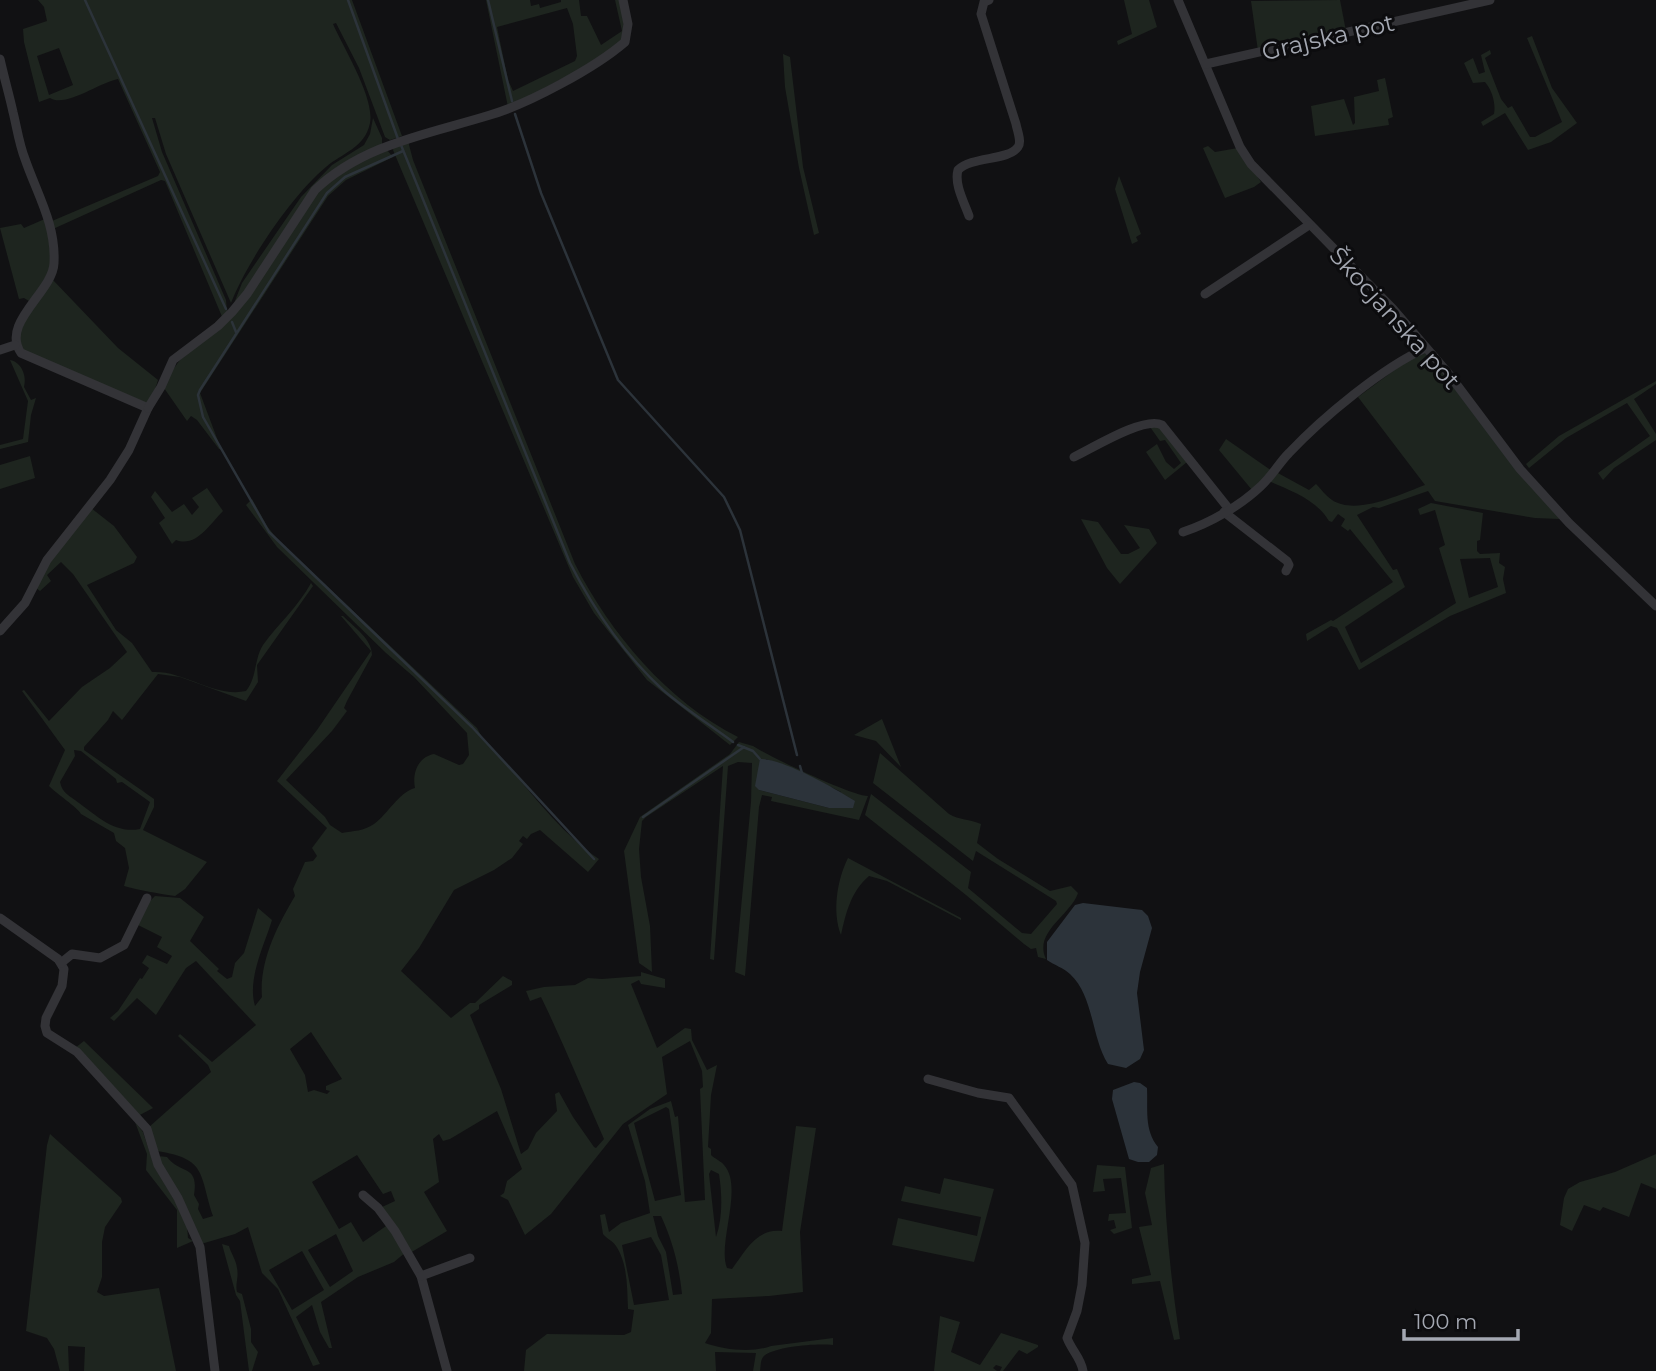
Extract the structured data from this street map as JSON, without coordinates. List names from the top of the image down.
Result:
{
  "streets": {
    "street": ["Grajska pot", "Škocjanska pot"]
  },
  "crossings": [
    ["Grajska pot", "Škocjanska pot"]
  ],
  "scale_bar": "100 m"
}
